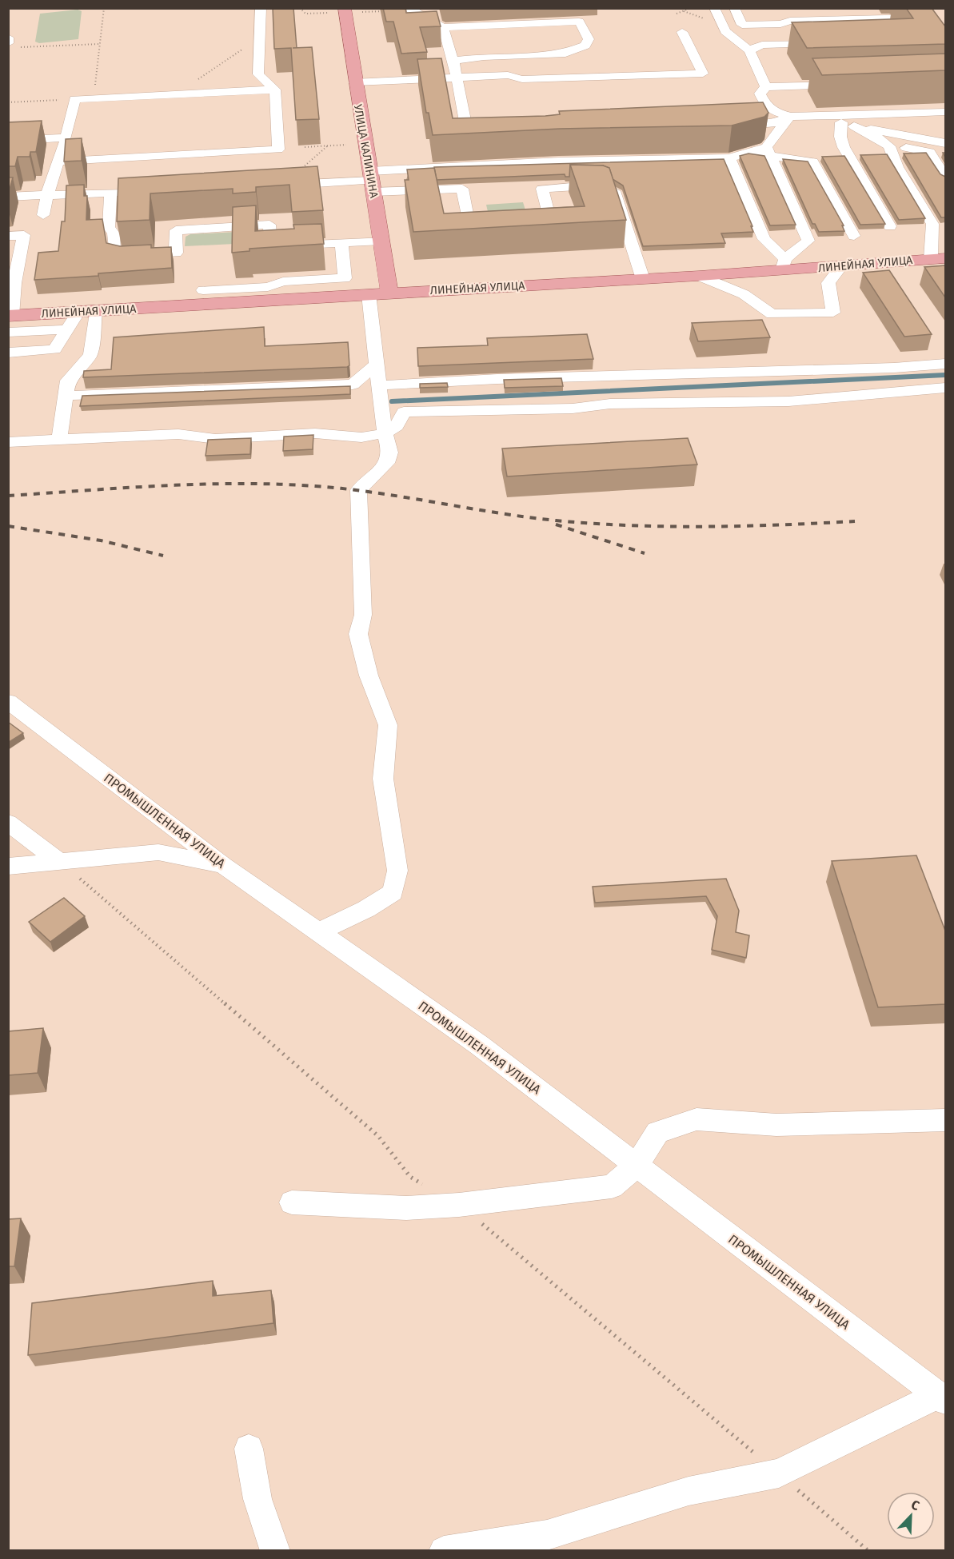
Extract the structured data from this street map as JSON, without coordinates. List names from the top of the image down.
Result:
{
  "streets": {
    "main road": ["УЛИЦА КАЛИНИНА", "ЛИНЕЙНАЯ УЛИЦА"],
    "street": ["ПРОМЫШЛЕННАЯ УЛИЦА"]
  },
  "crossings": [
    ["УЛИЦА КАЛИНИНА", "ЛИНЕЙНАЯ УЛИЦА"]
  ],
  "north": "top right"
}
